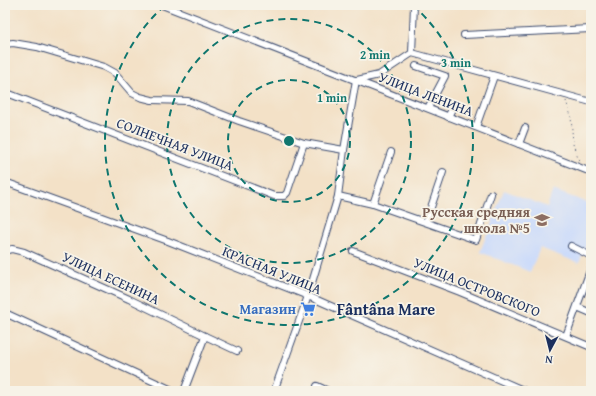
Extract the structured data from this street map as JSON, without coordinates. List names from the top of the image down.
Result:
{
  "streets": {
    "street": [
      "УЛИЦА ЛЕНИНА",
      "СОЛНЕЧНАЯ УЛИЦА",
      "КРАСНАЯ УЛИЦА",
      "УЛИЦА ЕСЕНИНА",
      "УЛИЦА ОСТРОВСКОГО"
    ]
  },
  "districts": ["Fântâna Mare"],
  "places": {
    "school or university": ["Русская средняя школа №5"],
    "supermarket": ["Магазин"]
  },
  "north": "bottom",
  "rings": ["2 min", "3 min", "1 min"]
}
